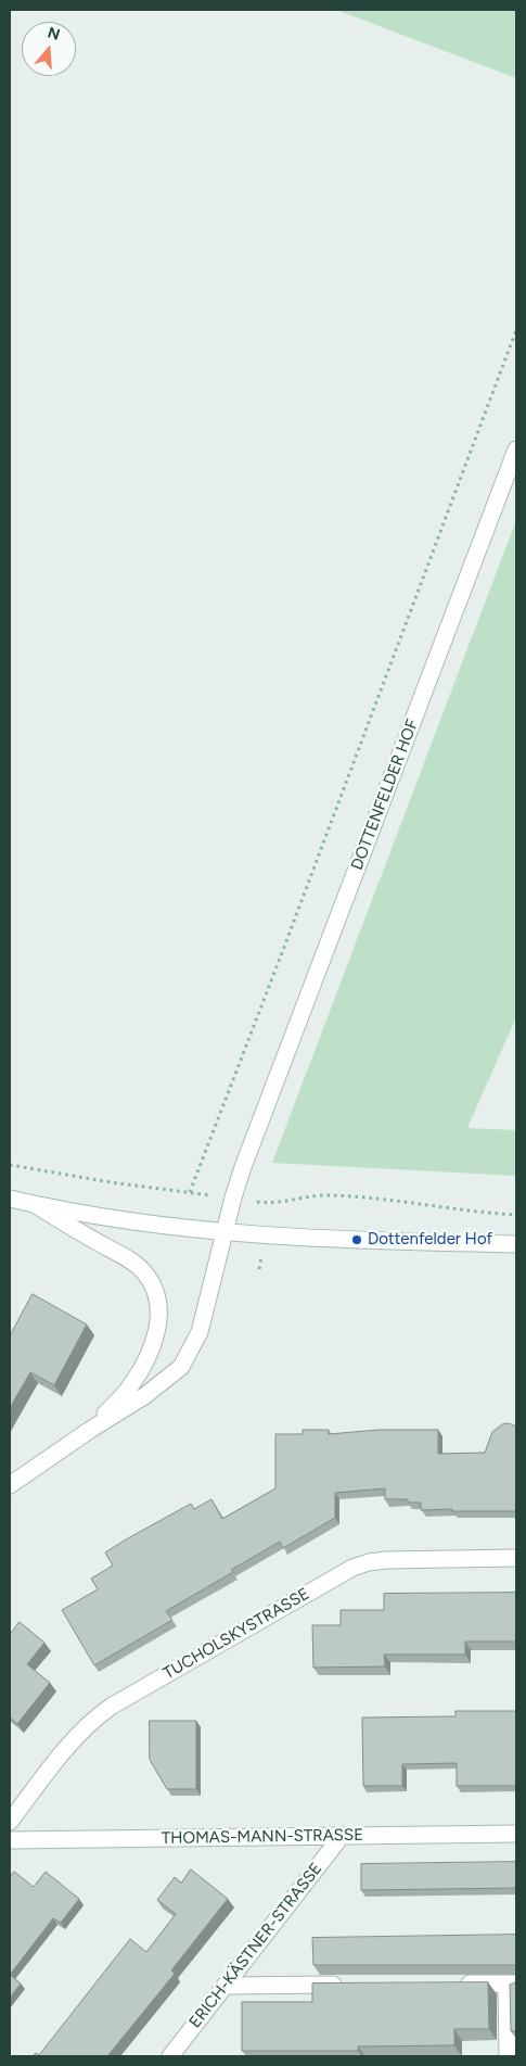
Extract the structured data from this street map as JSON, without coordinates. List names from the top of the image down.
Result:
{
  "streets": {
    "street": [
      "DOTTENFELDER HOF",
      "TUCHOLSKYSTRASSE",
      "THOMAS-MANN-STRASSE",
      "ERICH-KÄSTNER-STRASSE"
    ]
  },
  "crossings": [
    ["THOMAS-MANN-STRASSE", "ERICH-KÄSTNER-STRASSE"]
  ],
  "places": ["Dottenfelder Hof"],
  "north": "top"
}
